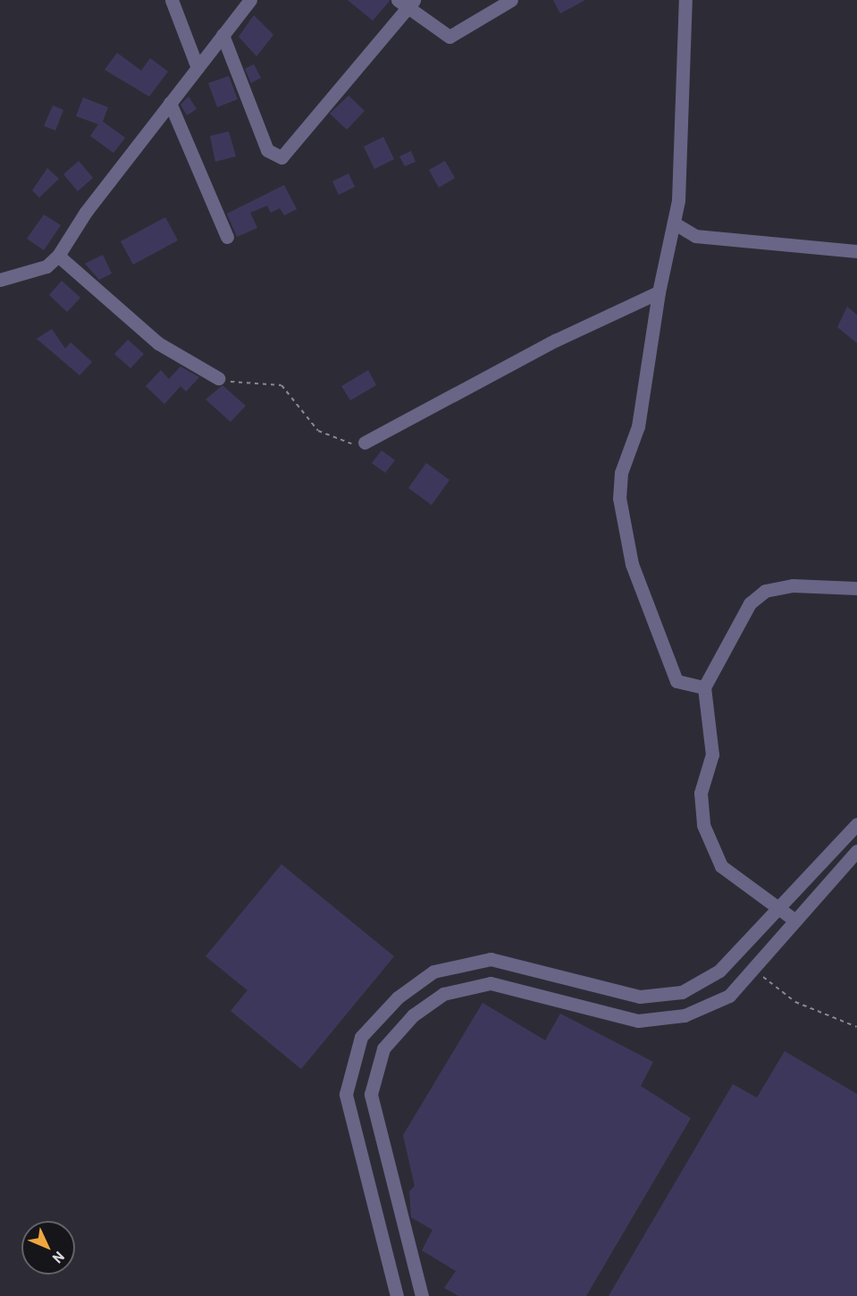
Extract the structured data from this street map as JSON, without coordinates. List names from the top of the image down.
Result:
{
  "north": "bottom right"
}
